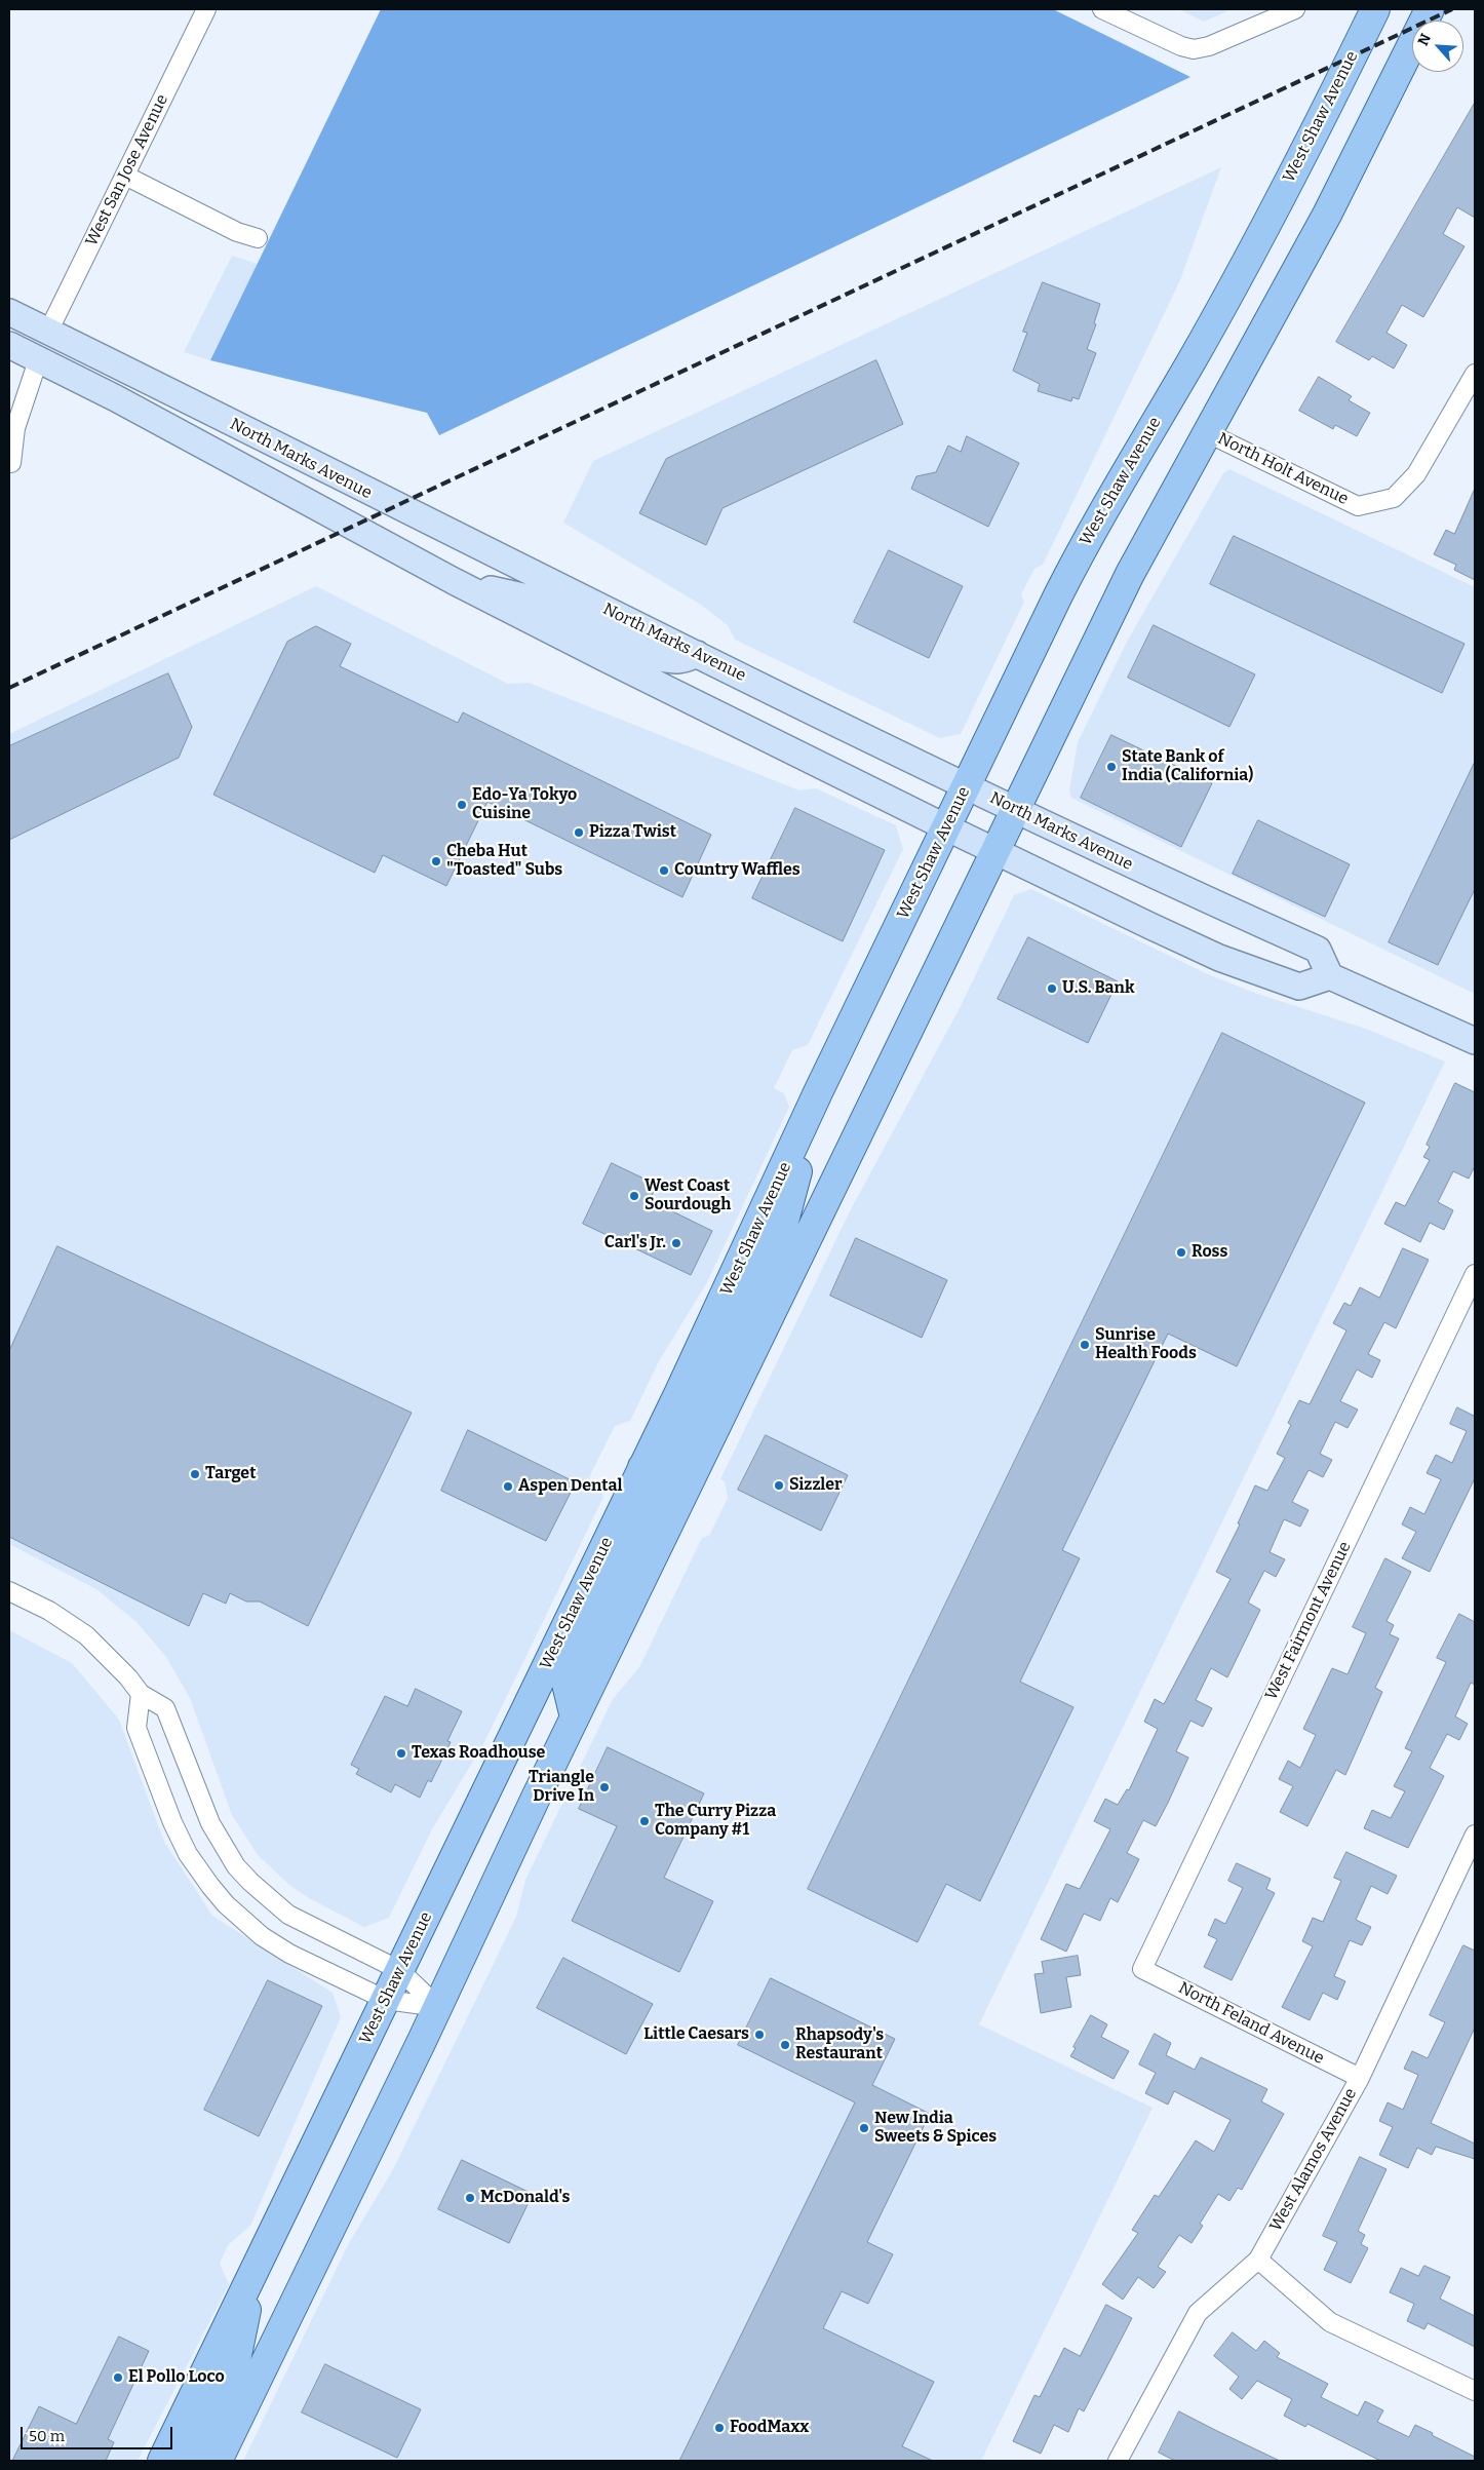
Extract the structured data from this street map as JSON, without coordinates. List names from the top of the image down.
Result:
{
  "streets": {
    "main road": ["West Shaw Avenue", "North Marks Avenue"],
    "street": [
      "West San Jose Avenue",
      "North Holt Avenue",
      "West Fairmont Avenue",
      "North Feland Avenue",
      "West Alamos Avenue"
    ]
  },
  "crossings": [
    ["West Shaw Avenue", "North Marks Avenue"],
    ["West San Jose Avenue", "North Marks Avenue"],
    ["West Fairmont Avenue", "North Feland Avenue"],
    ["North Feland Avenue", "West Alamos Avenue"]
  ],
  "places": [
    "State Bank of India (California)",
    "Edo-Ya Tokyo Cuisine",
    "Pizza Twist",
    "Cheba Hut \"Toasted\" Subs",
    "Country Waffles",
    "U.S. Bank",
    "West Coast Sourdough",
    "Carl's Jr.",
    "Ross",
    "Sunrise Health Foods",
    "Target",
    "Sizzler",
    "Aspen Dental",
    "Texas Roadhouse",
    "Triangle Drive In",
    "The Curry Pizza Company #1",
    "Little Caesars",
    "Rhapsody's Restaurant",
    "New India Sweets & Spices",
    "McDonald's",
    "El Pollo Loco",
    "FoodMaxx"
  ],
  "scale_bar": "50 m",
  "north": "top left"
}
